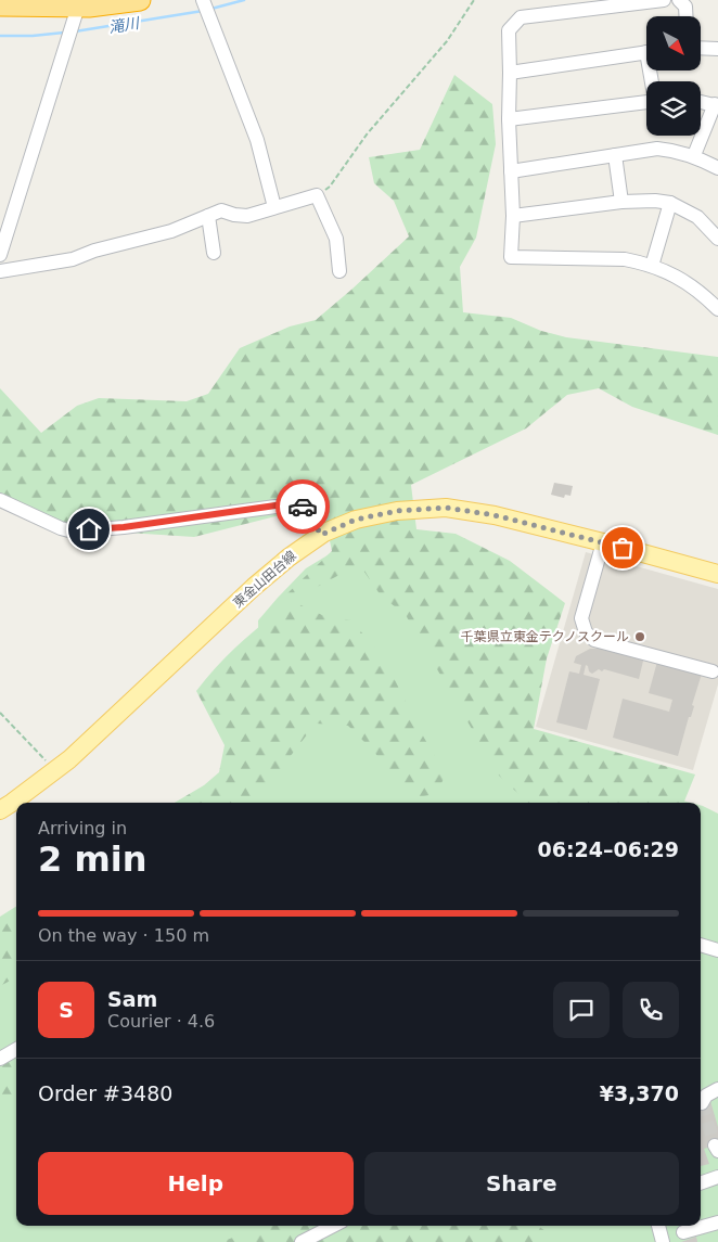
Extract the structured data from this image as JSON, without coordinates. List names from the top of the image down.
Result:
{
  "streets": {
    "main road": ["東金山田台線"]
  },
  "water": ["滝川"],
  "places": ["千葉県立東金テクノスクール"],
  "north": "bottom right",
  "page": {
    "heading": ["2 min", "Arriving in", "06:24–06:29"],
    "panel": [
      "Sam",
      "Courier · 4.6",
      "Order #3480",
      "¥3,370"
    ],
    "bar": "On the way · 150 m",
    "round": "S",
    "buttons": ["Help", "Share"]
  }
}
